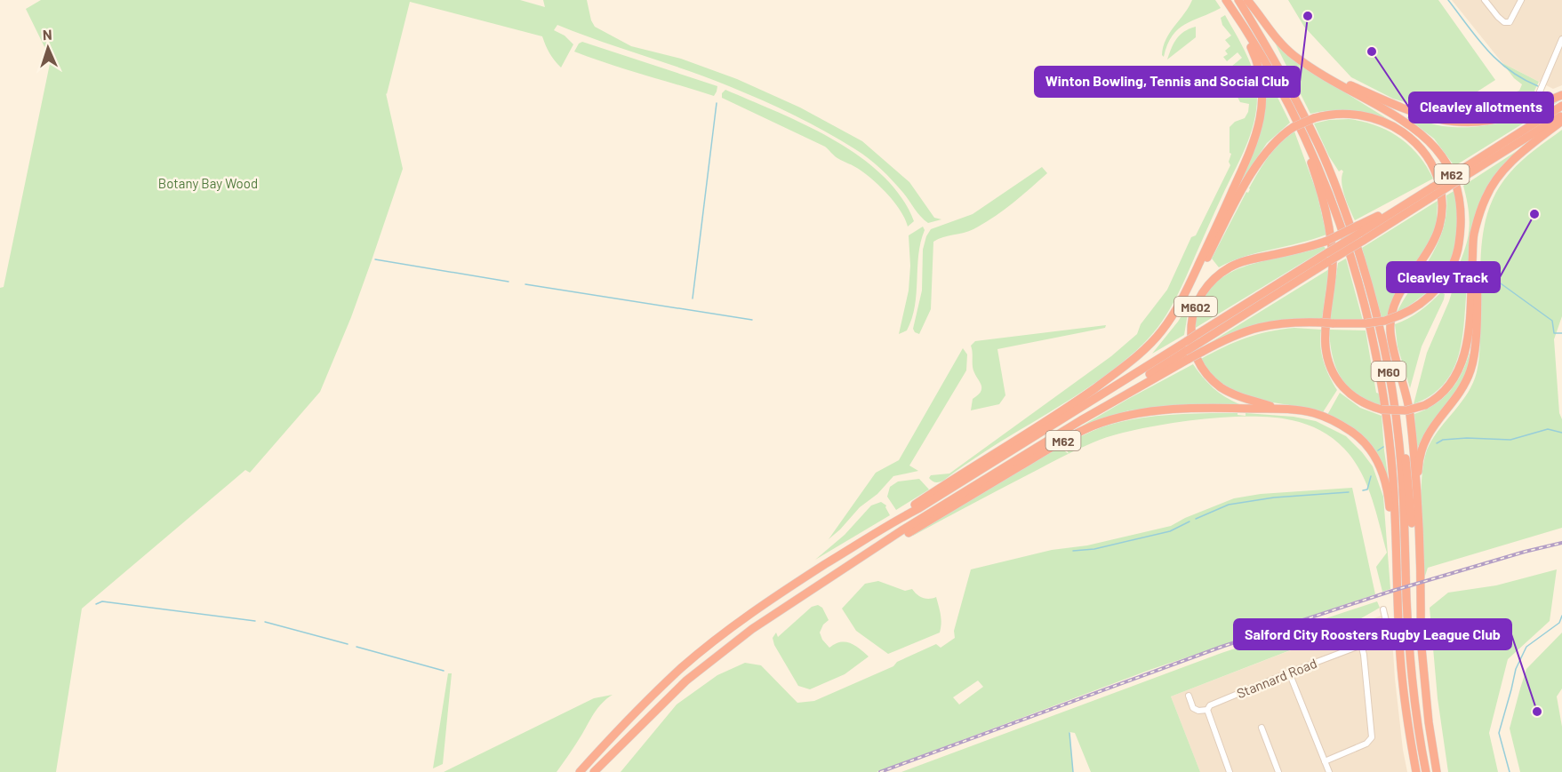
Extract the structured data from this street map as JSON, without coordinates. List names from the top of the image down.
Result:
{
  "streets": {
    "highway": ["M62", "M602", "M60"],
    "street": ["Stannard Road"]
  },
  "crossings": [
    ["M62", "M602"],
    ["M62", "M60"],
    ["M602", "M60"]
  ],
  "parks": ["Botany Bay Wood"],
  "places": [
    "Winton Bowling, Tennis and Social Club",
    "Cleavley allotments",
    "Cleavley Track",
    "Salford City Roosters Rugby League Club"
  ],
  "north": "top"
}
